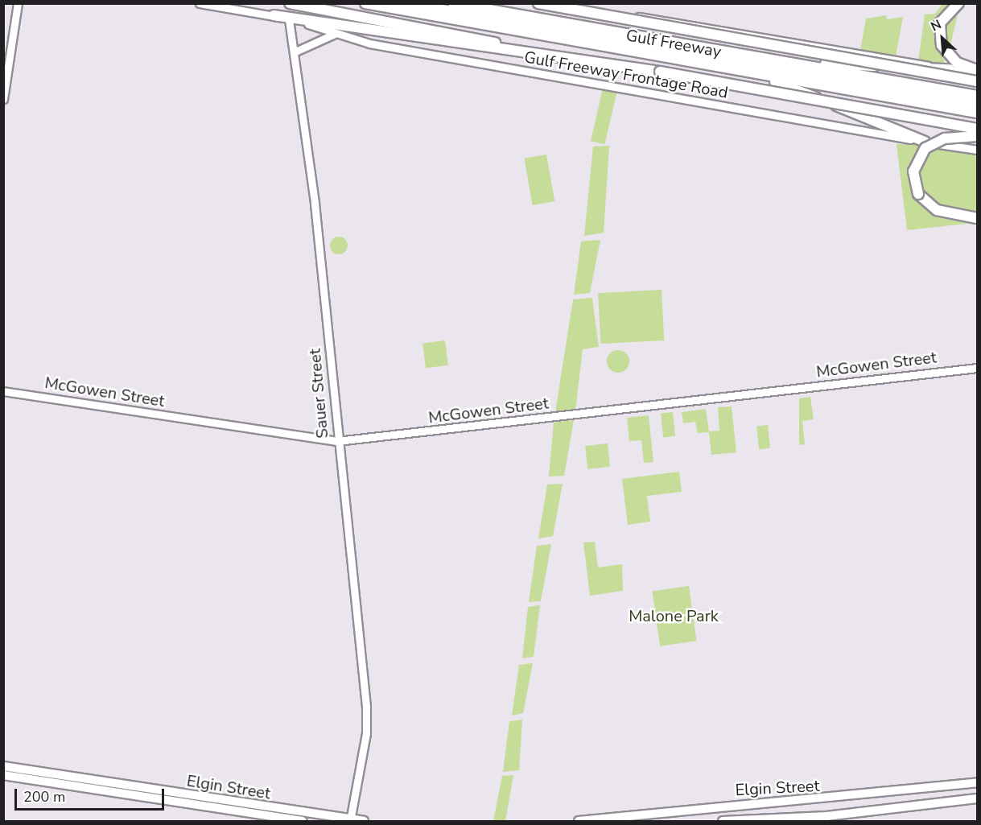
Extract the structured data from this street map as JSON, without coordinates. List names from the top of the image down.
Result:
{
  "streets": {
    "highway": ["Gulf Freeway"],
    "main road": ["Elgin Street"],
    "street": ["Gulf Freeway Frontage Road", "McGowen Street", "Sauer Street"]
  },
  "crossings": [
    ["Gulf Freeway Frontage Road", "Sauer Street"],
    ["McGowen Street", "Sauer Street"],
    ["Sauer Street", "Elgin Street"]
  ],
  "parks": ["Malone Park"],
  "scale_bar": "200 m",
  "north": "top left"
}
